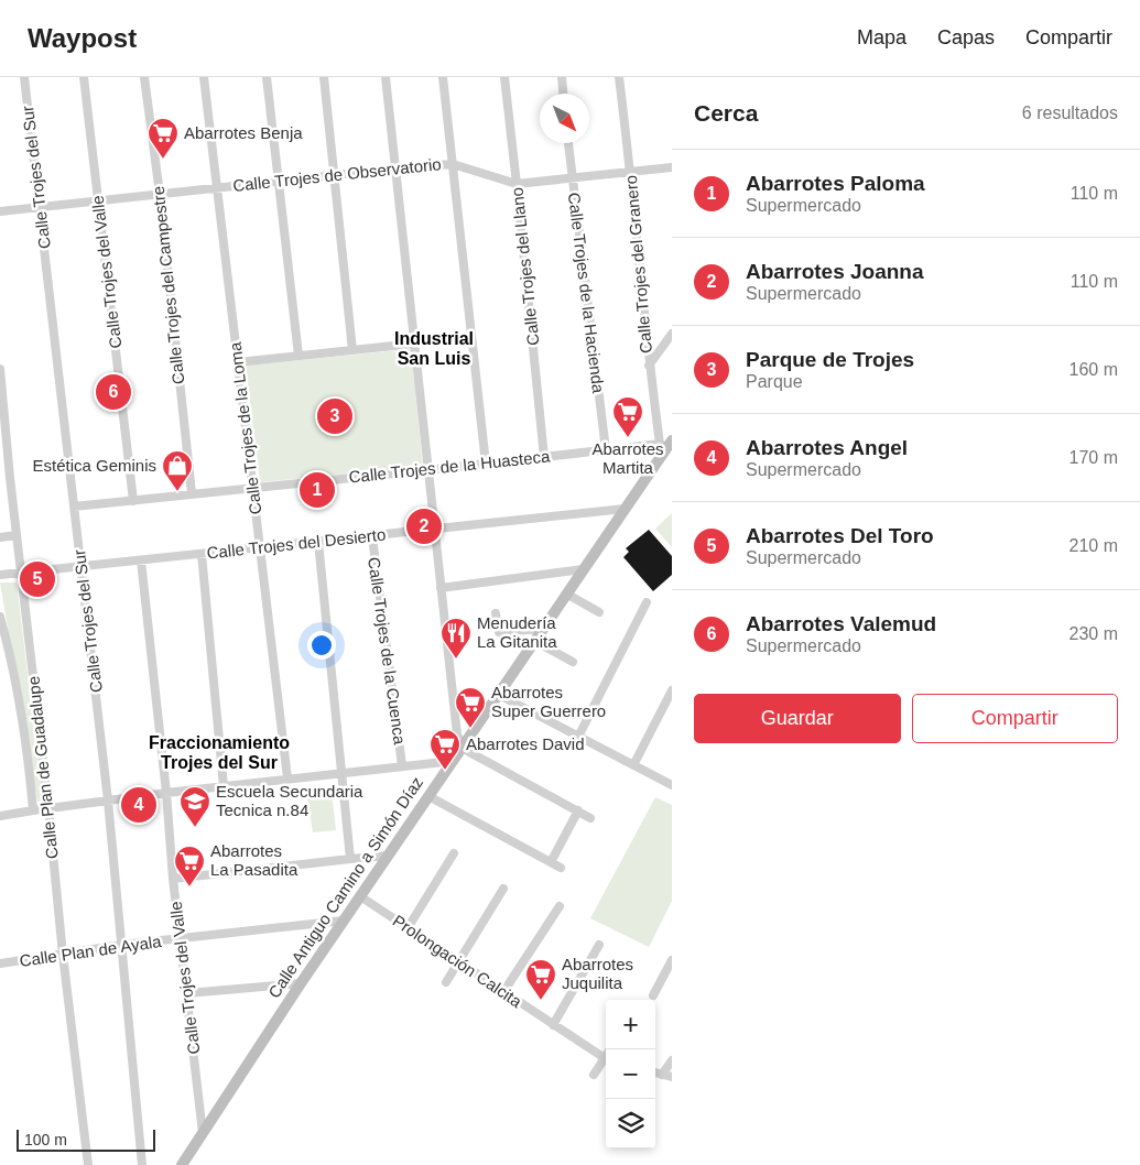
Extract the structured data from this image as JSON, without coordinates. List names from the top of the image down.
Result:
{
  "streets": {
    "main road": ["Calle Antiguo Camino a Simón Díaz"],
    "street": [
      "Calle Trojes de Observatorio",
      "Calle Trojes del Sur",
      "Calle Trojes del Granero",
      "Calle Trojes del Llano",
      "Calle Trojes del Valle",
      "Calle Trojes del Campestre",
      "Calle Trojes de la Hacienda",
      "Calle Trojes de la Loma",
      "Calle Trojes de la Huasteca",
      "Calle Trojes del Desierto",
      "Calle Trojes de la Cuenca",
      "Calle Plan de Guadalupe",
      "Calle Plan de Ayala",
      "Prolongación Calcita"
    ]
  },
  "crossings": [
    ["Calle Trojes de Observatorio", "Calle Trojes del Sur"],
    ["Calle Trojes de Observatorio", "Calle Trojes del Granero"],
    ["Calle Trojes de Observatorio", "Calle Trojes del Llano"],
    ["Calle Trojes de Observatorio", "Calle Trojes del Valle"],
    ["Calle Trojes de Observatorio", "Calle Trojes del Campestre"],
    ["Calle Trojes de Observatorio", "Calle Trojes de la Hacienda"],
    ["Calle Trojes de Observatorio", "Calle Trojes de la Loma"],
    ["Calle Trojes del Sur", "Calle Trojes de la Huasteca"],
    ["Calle Trojes del Sur", "Calle Trojes del Desierto"],
    ["Calle Trojes del Sur", "Calle Plan de Ayala"],
    ["Calle Trojes del Granero", "Calle Trojes de la Huasteca"],
    ["Calle Trojes del Granero", "Calle Antiguo Camino a Simón Díaz"],
    ["Calle Trojes del Llano", "Calle Trojes de la Huasteca"],
    ["Calle Trojes del Valle", "Calle Trojes de la Huasteca"],
    ["Calle Trojes del Valle", "Calle Trojes del Desierto"],
    ["Calle Trojes del Valle", "Calle Antiguo Camino a Simón Díaz"],
    ["Calle Trojes del Valle", "Calle Plan de Ayala"],
    ["Calle Trojes del Campestre", "Calle Trojes de la Huasteca"],
    ["Calle Trojes de la Hacienda", "Calle Trojes de la Huasteca"],
    ["Calle Trojes de la Loma", "Calle Trojes de la Huasteca"],
    ["Calle Trojes de la Loma", "Calle Trojes del Desierto"],
    ["Calle Trojes de la Huasteca", "Calle Antiguo Camino a Simón Díaz"],
    ["Calle Trojes del Desierto", "Calle Trojes de la Cuenca"],
    ["Calle Trojes del Desierto", "Calle Plan de Guadalupe"],
    ["Calle Trojes del Desierto", "Calle Antiguo Camino a Simón Díaz"],
    ["Calle Plan de Guadalupe", "Calle Plan de Ayala"],
    ["Calle Antiguo Camino a Simón Díaz", "Calle Plan de Ayala"],
    ["Calle Antiguo Camino a Simón Díaz", "Prolongación Calcita"]
  ],
  "districts": ["Industrial San Luis", "Fraccionamiento Trojes del Sur"],
  "places": {
    "supermarket": [
      "Abarrotes Benja",
      "Abarrotes Martita",
      "Abarrotes Super Guerrero",
      "Abarrotes David",
      "Abarrotes La Pasadita",
      "Abarrotes Juquilita"
    ],
    "shop": ["Estética Geminis"],
    "restaurant": ["Menudería La Gitanita"],
    "school or university": ["Escuela Secundaria Tecnica n.84"]
  },
  "scale_bar": "100 m",
  "north": "bottom right",
  "page": {
    "header": "Waypost",
    "nav": ["Mapa", "Capas", "Compartir"],
    "heading": ["Cerca", "6 resultados"],
    "list": [
      {
        "mark": "1",
        "name": "Abarrotes Paloma",
        "note": "Supermercado",
        "value": "110 m"
      },
      {
        "mark": "2",
        "name": "Abarrotes Joanna",
        "note": "Supermercado",
        "value": "110 m"
      },
      {
        "mark": "3",
        "name": "Parque de Trojes",
        "note": "Parque",
        "value": "160 m"
      },
      {
        "mark": "4",
        "name": "Abarrotes Angel",
        "note": "Supermercado",
        "value": "170 m"
      },
      {
        "mark": "5",
        "name": "Abarrotes Del Toro",
        "note": "Supermercado",
        "value": "210 m"
      },
      {
        "mark": "6",
        "name": "Abarrotes Valemud",
        "note": "Supermercado",
        "value": "230 m"
      }
    ],
    "pins": [
      "6",
      "3",
      "1",
      "2",
      "5",
      "4"
    ],
    "buttons": ["Guardar", "Compartir"],
    "map_buttons": ["+", "−"],
    "scale": "100 m"
  }
}
